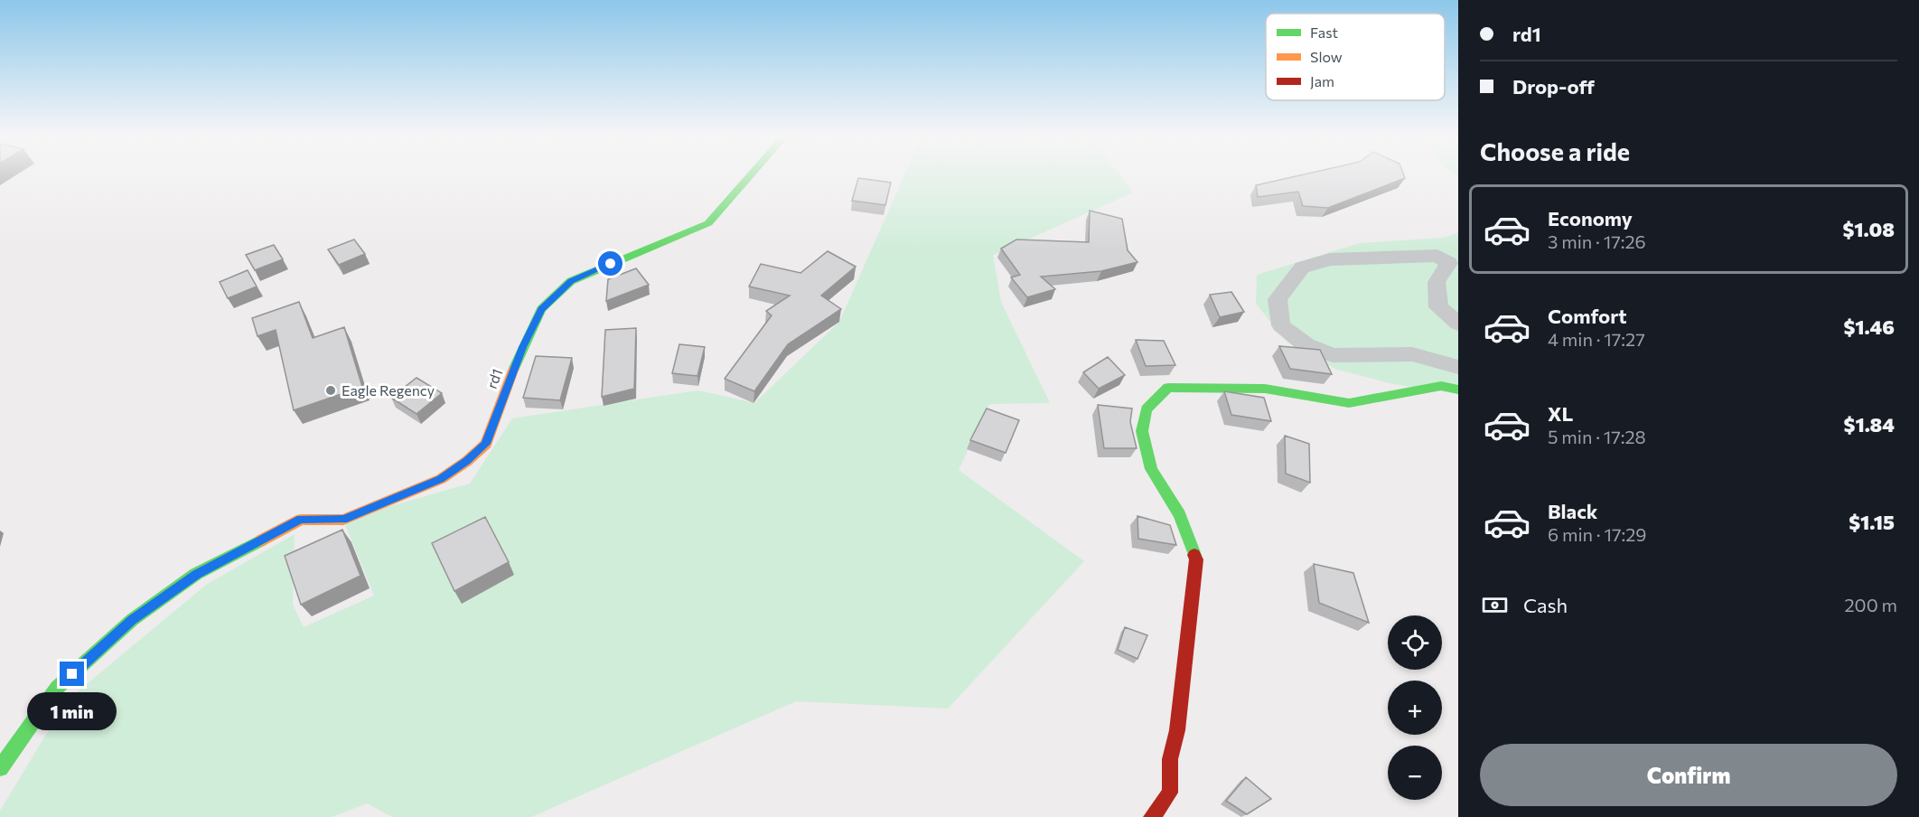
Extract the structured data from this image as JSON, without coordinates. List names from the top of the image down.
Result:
{
  "streets": {
    "street": ["rd1"]
  },
  "places": ["Eagle Regency"],
  "legend": ["Fast", "Slow", "Jam"],
  "page": {
    "banner": ["rd1", "Drop-off"],
    "heading": "Choose a ride",
    "list": [
      {
        "name": "Economy",
        "note": "3 min · 17:26",
        "value": "$1.08"
      },
      {
        "name": "Comfort",
        "note": "4 min · 17:27",
        "value": "$1.46"
      },
      {
        "name": "XL",
        "note": "5 min · 17:28",
        "value": "$1.84"
      },
      {
        "name": "Black",
        "note": "6 min · 17:29",
        "value": "$1.15"
      }
    ],
    "pay": ["Cash", "200 m"],
    "map_buttons": ["+", "−"],
    "bubble": "1 min",
    "buttons": "Confirm"
  }
}
